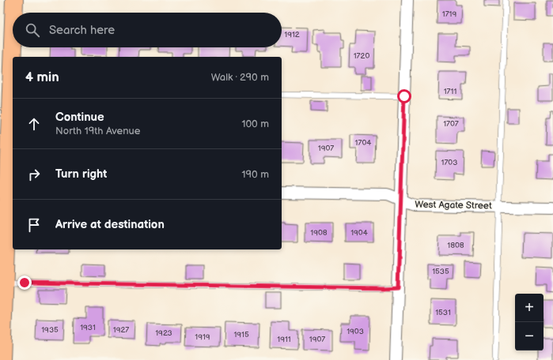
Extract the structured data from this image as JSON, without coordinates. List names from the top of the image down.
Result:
{
  "streets": {
    "street": ["West Agate Street"]
  },
  "house_numbers": [
    "1719",
    "1912",
    "1720",
    "1711",
    "1707",
    "1704",
    "1907",
    "1703",
    "1908",
    "1904",
    "1808",
    "1535",
    "1531",
    "1931",
    "1935",
    "1927",
    "1903",
    "1923",
    "1915",
    "1919",
    "1911",
    "1907"
  ],
  "page": {
    "search": "Search here",
    "heading": ["4 min", "Walk · 290 m"],
    "list": [
      ["Continue", "North 19th Avenue", "100 m"],
      ["Turn right", "190 m"],
      "Arrive at destination"
    ],
    "map_buttons": ["+", "−"]
  }
}
